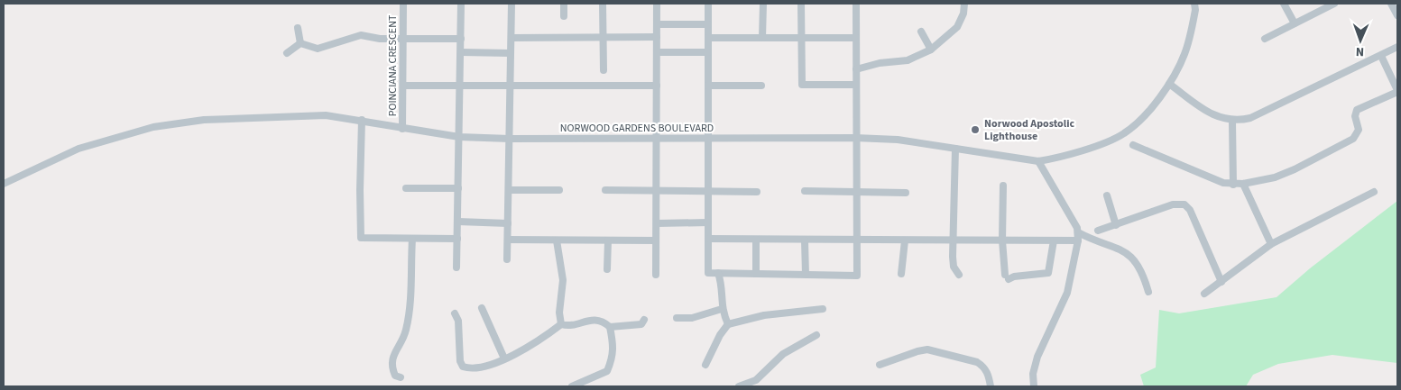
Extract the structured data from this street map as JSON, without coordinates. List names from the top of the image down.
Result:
{
  "streets": {
    "street": ["POINCIANA CRESCENT", "NORWOOD GARDENS BOULEVARD"]
  },
  "crossings": [
    ["POINCIANA CRESCENT", "NORWOOD GARDENS BOULEVARD"]
  ],
  "places": ["Norwood Apostolic Lighthouse"],
  "north": "bottom"
}
